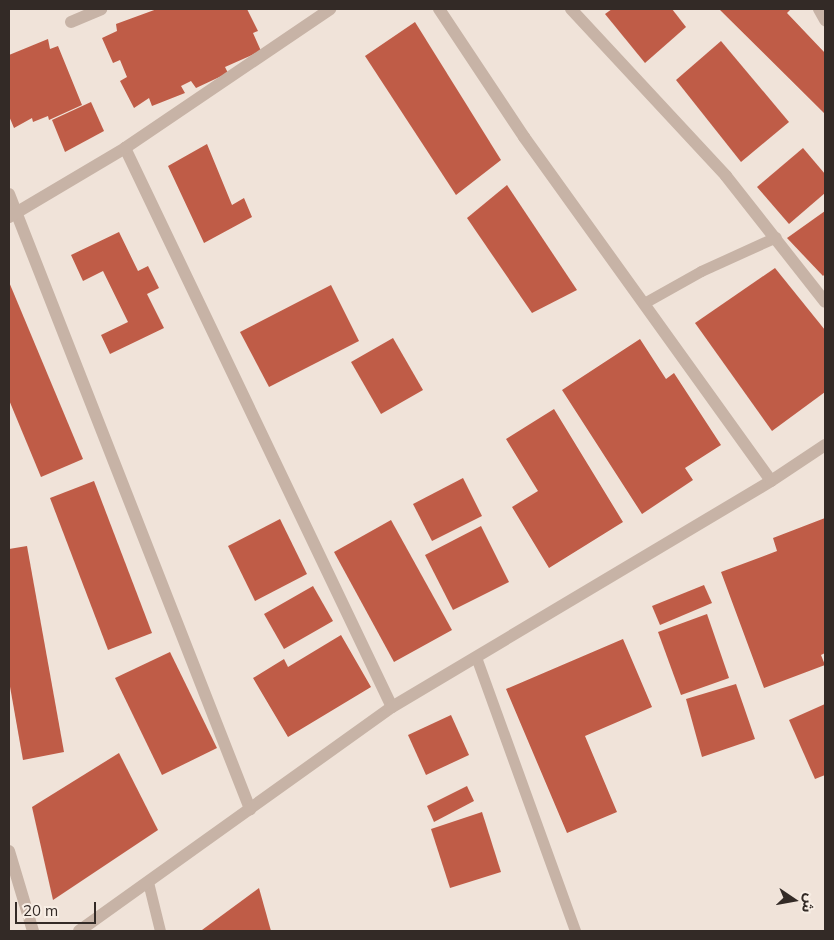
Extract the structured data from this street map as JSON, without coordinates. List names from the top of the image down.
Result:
{
  "scale_bar": "20 m",
  "north": "right"
}
